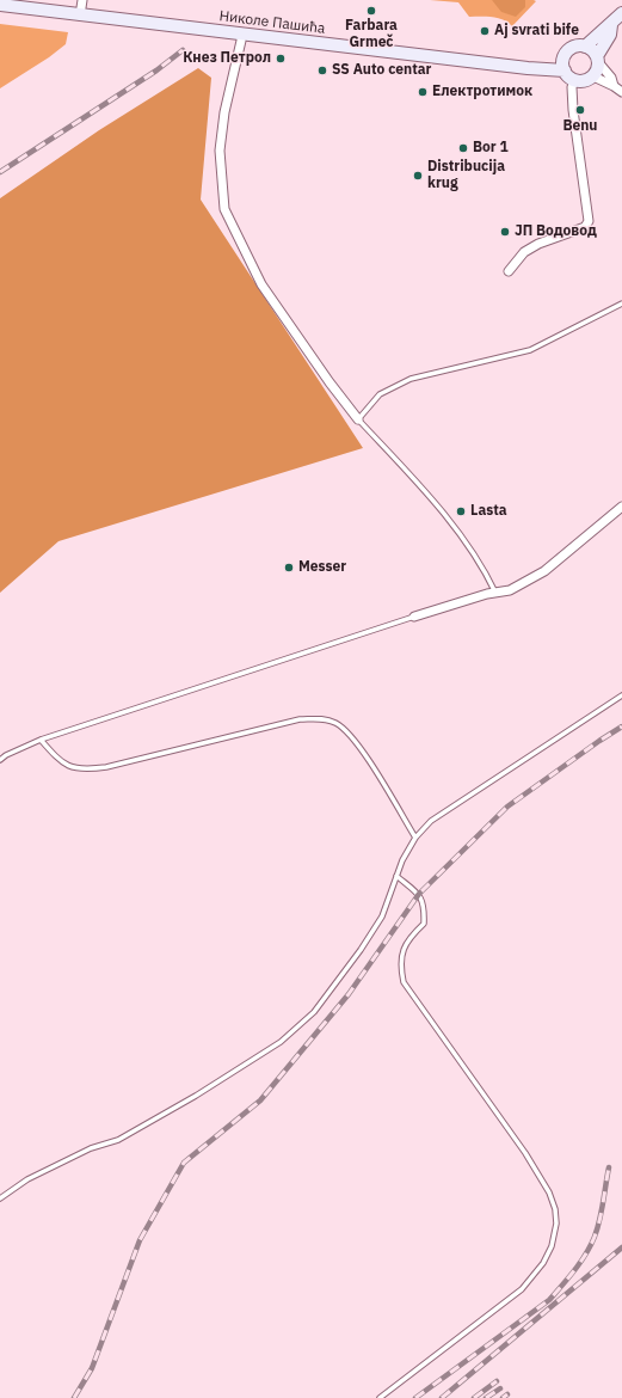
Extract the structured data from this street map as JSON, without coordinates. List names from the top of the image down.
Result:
{
  "streets": {
    "street": ["Николе Пашића"]
  },
  "places": [
    "Farbara Grmeč",
    "Aj svrati bife",
    "Кнез Петрол",
    "SS Auto centar",
    "Електротимок",
    "Benu",
    "Bor 1",
    "Distribucija krug",
    "ЈП Водовод",
    "Lasta",
    "Messer"
  ]
}
